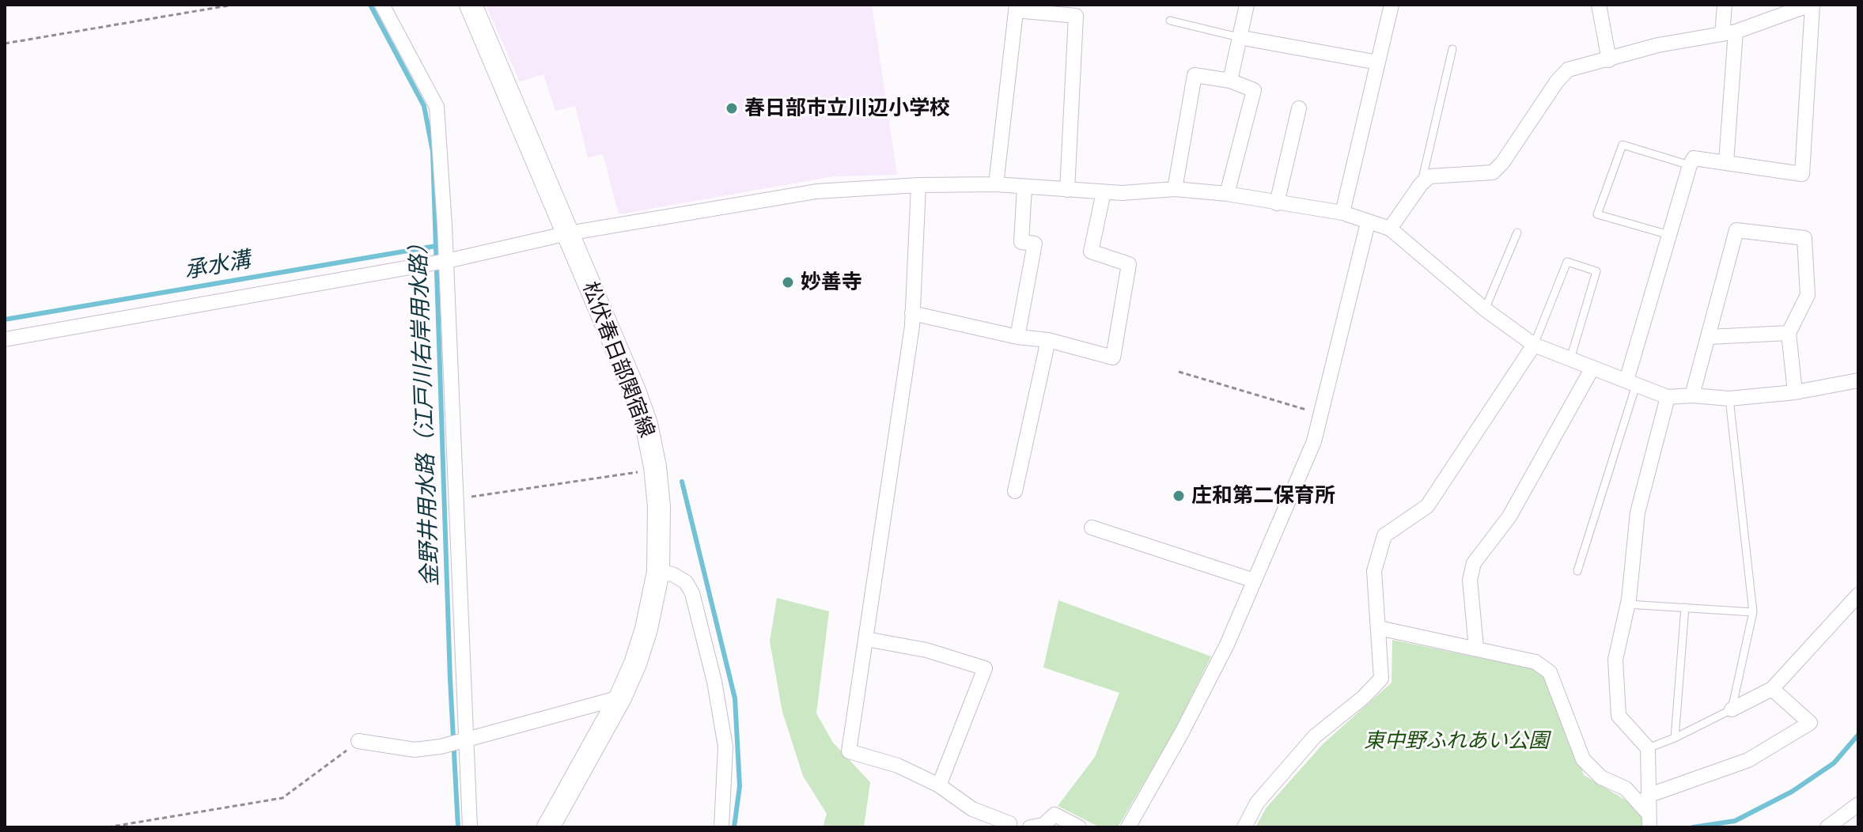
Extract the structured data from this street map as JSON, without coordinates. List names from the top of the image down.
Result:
{
  "streets": {
    "main road": ["松伏春日部関宿線"]
  },
  "water": ["承水溝", "金野井用水路（江戸川右岸用水路）"],
  "parks": ["東中野ふれあい公園"],
  "places": ["春日部市立川辺小学校", "妙善寺", "庄和第二保育所"]
}
